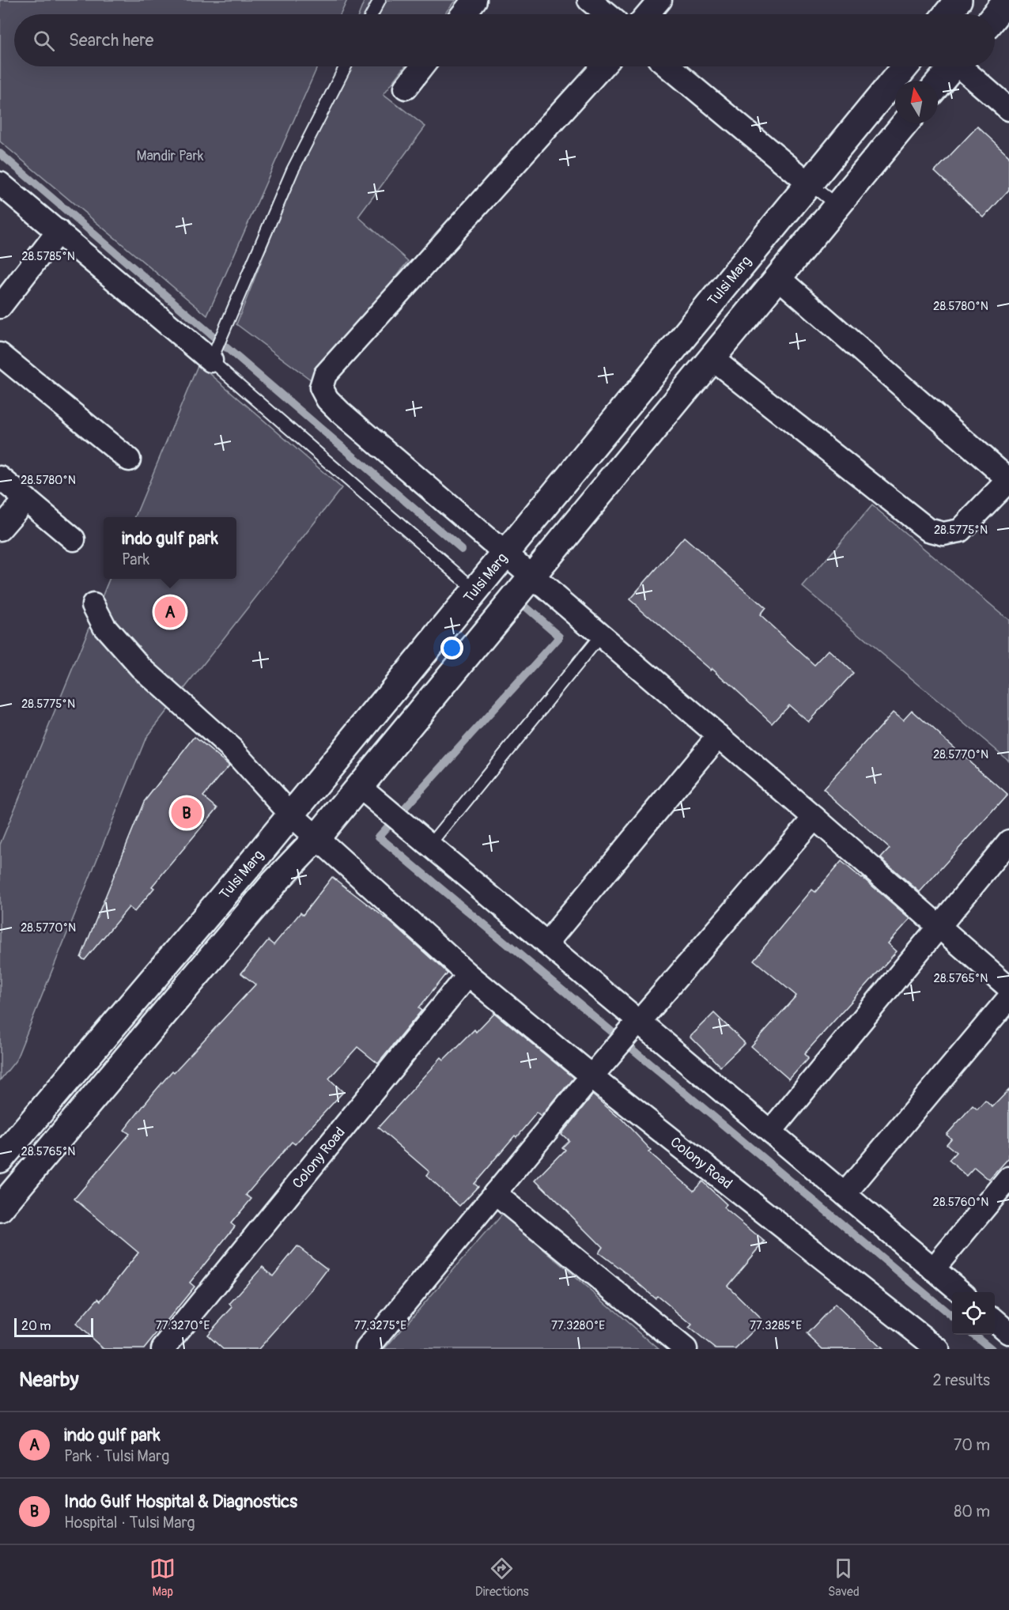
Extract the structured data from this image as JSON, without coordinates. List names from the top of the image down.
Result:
{
  "streets": {
    "street": ["Tulsi Marg", "Colony Road"]
  },
  "crossings": [
    ["Tulsi Marg", "Colony Road"]
  ],
  "parks": ["Mandir Park"],
  "scale_bar": "20 m",
  "north": "top",
  "page": {
    "search": "Search here",
    "popup": ["indo gulf park", "Park"],
    "pins": ["A", "B"],
    "scale": "20 m",
    "heading": ["Nearby", "2 results"],
    "list": [
      {
        "mark": "A",
        "name": "indo gulf park",
        "note": "Park · Tulsi Marg",
        "value": "70 m"
      },
      {
        "mark": "B",
        "name": "Indo Gulf Hospital & Diagnostics",
        "note": "Hospital · Tulsi Marg",
        "value": "80 m"
      }
    ],
    "nav": ["Map", "Directions", "Saved"]
  },
  "coordinates": [
    "28.5785°N",
    "28.5780°N",
    "28.5775°N",
    "28.5770°N",
    "28.5765°N",
    "28.5760°N",
    "77.3270°E",
    "77.3275°E",
    "77.3280°E",
    "77.3285°E"
  ]
}
